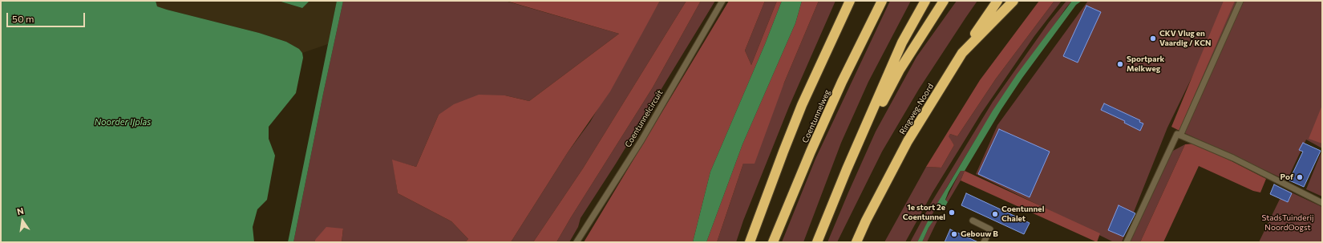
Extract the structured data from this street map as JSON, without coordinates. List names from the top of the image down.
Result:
{
  "streets": {
    "highway": ["Ringweg-Noord", "Coentunnelweg"],
    "lane": ["Coentunnelcircuit"]
  },
  "water": ["Noorder IJplas"],
  "parks": ["StadsTuinderij NoordOogst"],
  "places": [
    "CKV Vlug en Vaardig / KCN",
    "Sportpark Melkweg",
    "Pof",
    "1e stort 2e Coentunnel",
    "Coentunnel Chalet",
    "Gebouw B"
  ],
  "scale_bar": "50 m",
  "north": "top"
}
